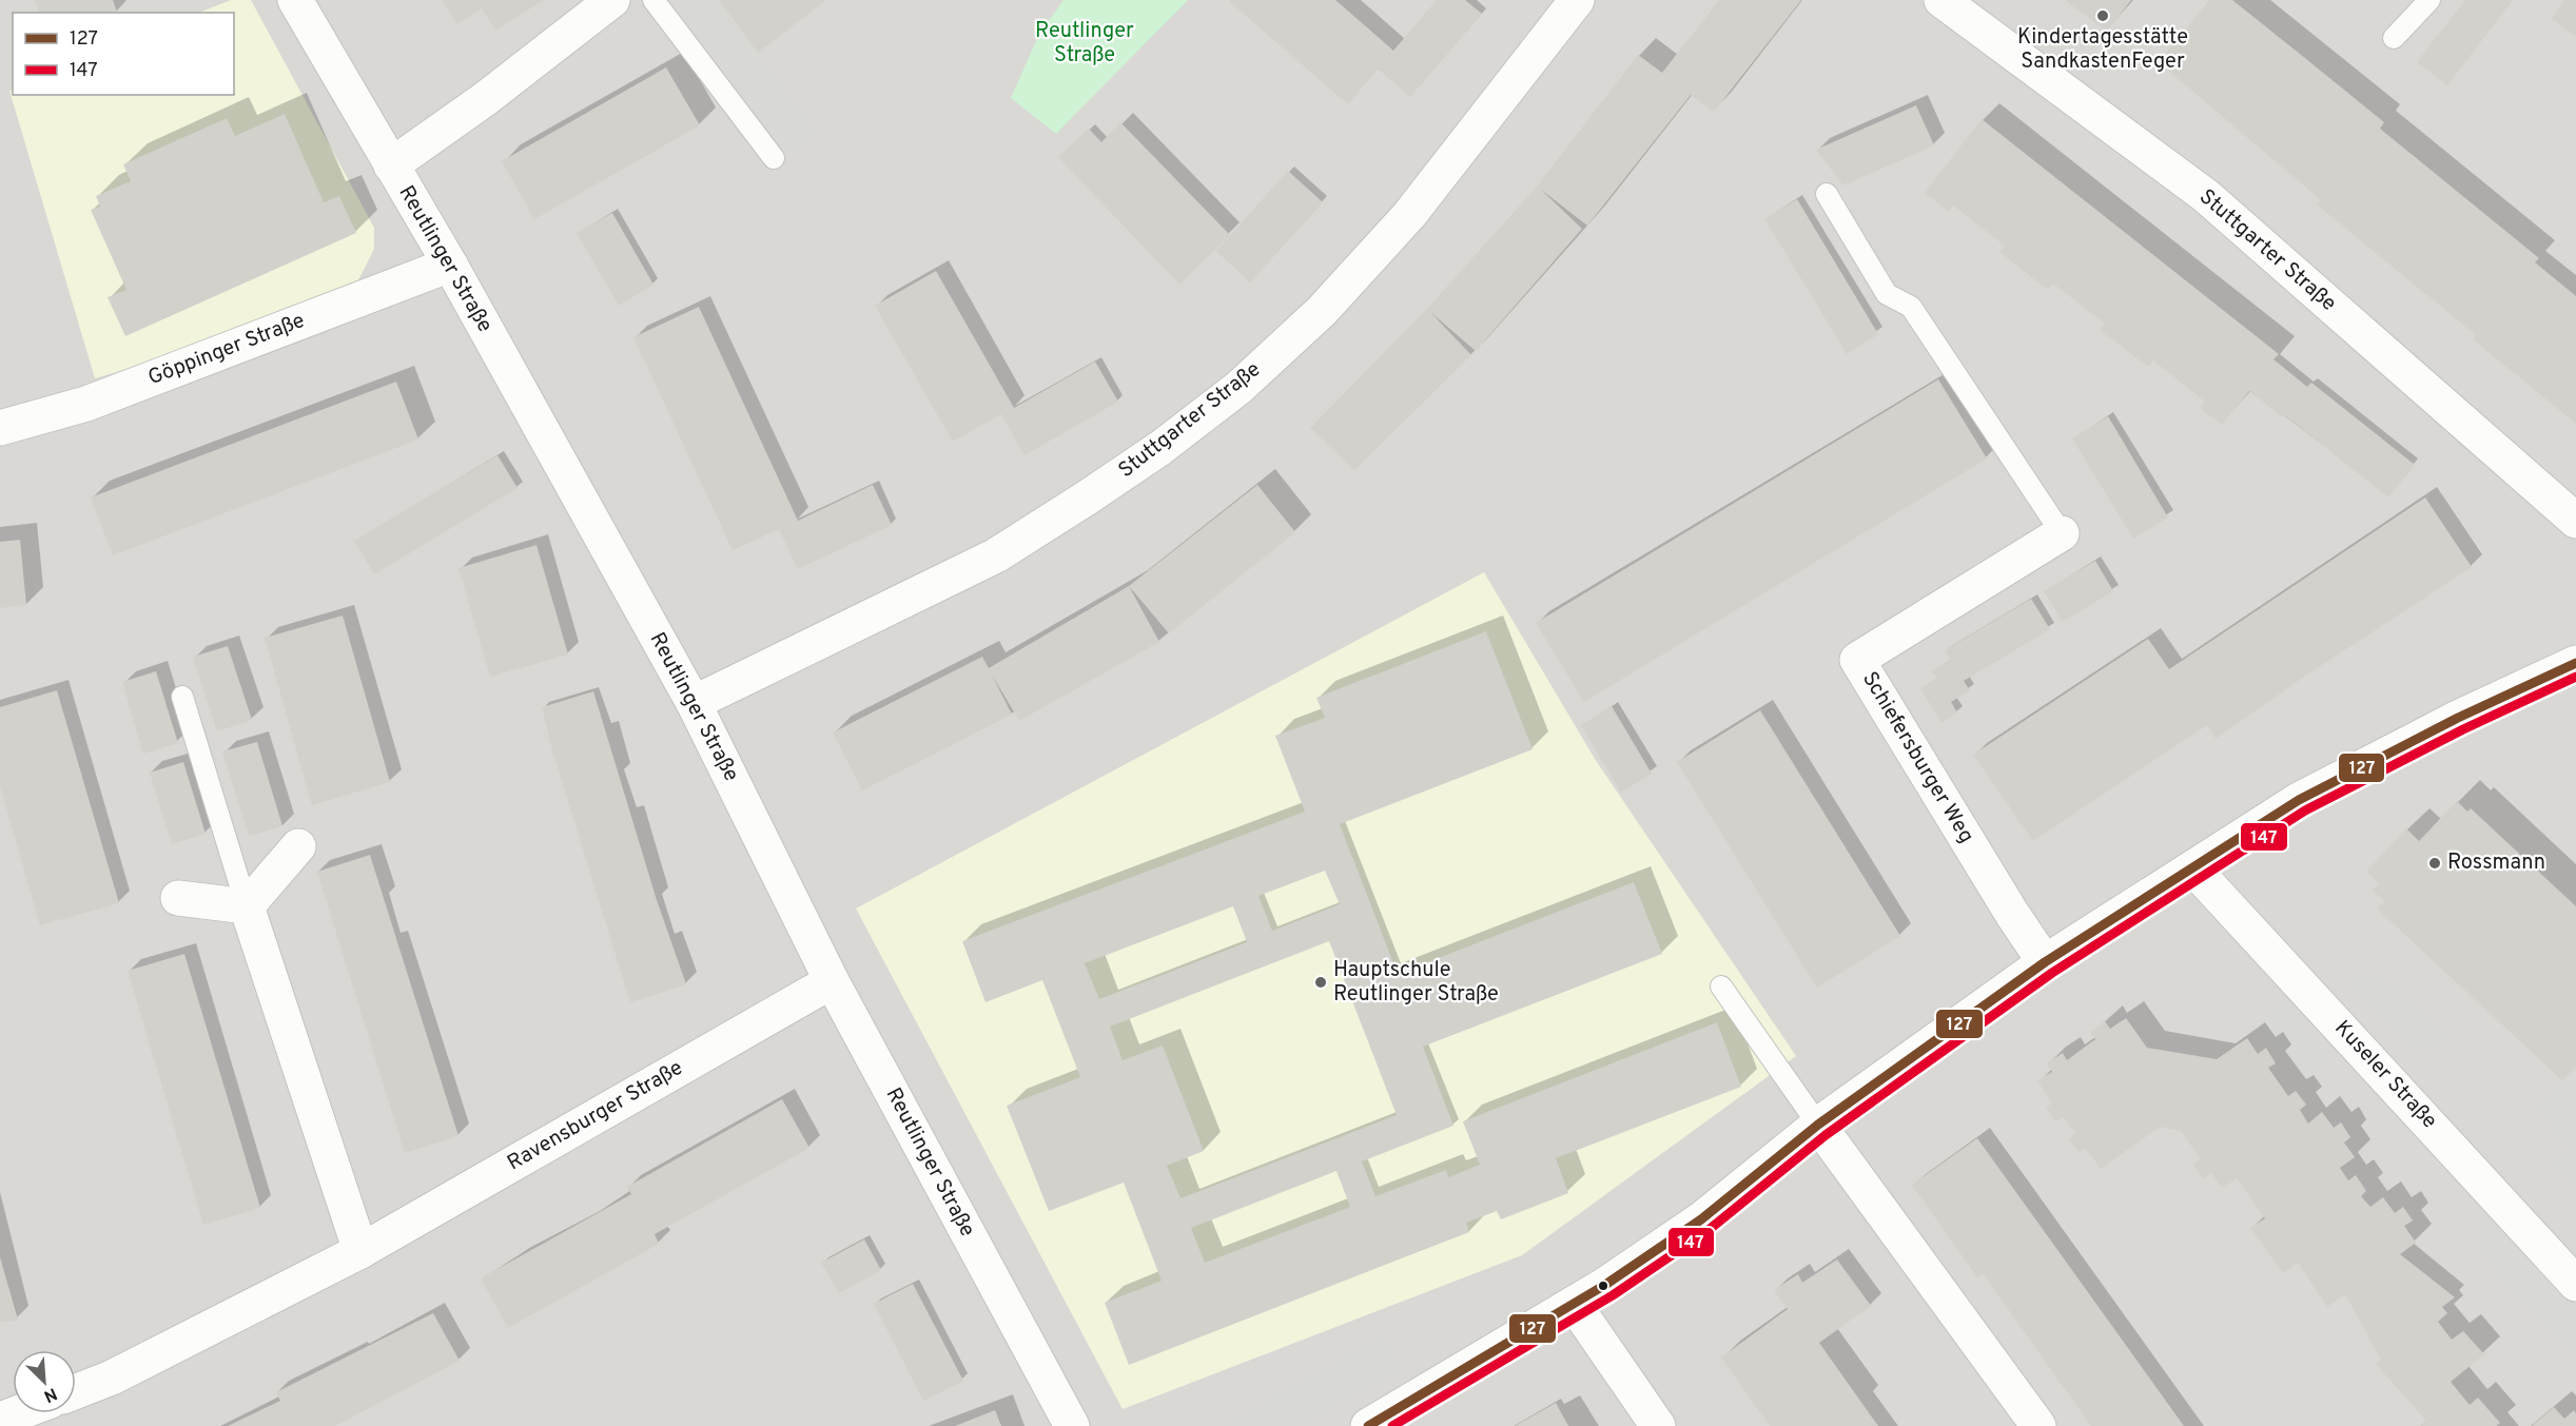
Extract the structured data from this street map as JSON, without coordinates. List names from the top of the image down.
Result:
{
  "streets": {
    "street": [
      "Stuttgarter Straße",
      "Reutlinger Straße",
      "Göppinger Straße",
      "Schiefersburger Weg",
      "Kuseler Straße",
      "Ravensburger Straße"
    ]
  },
  "crossings": [
    ["Stuttgarter Straße", "Reutlinger Straße"],
    ["Reutlinger Straße", "Göppinger Straße"],
    ["Reutlinger Straße", "Ravensburger Straße"]
  ],
  "parks": ["Reutlinger Straße"],
  "places": ["Kindertagesstätte SandkastenFeger", "Rossmann", "Hauptschule Reutlinger Straße"],
  "lines": ["transit line 127", "transit line 147"],
  "legend": ["127", "147"],
  "north": "bottom right"
}
